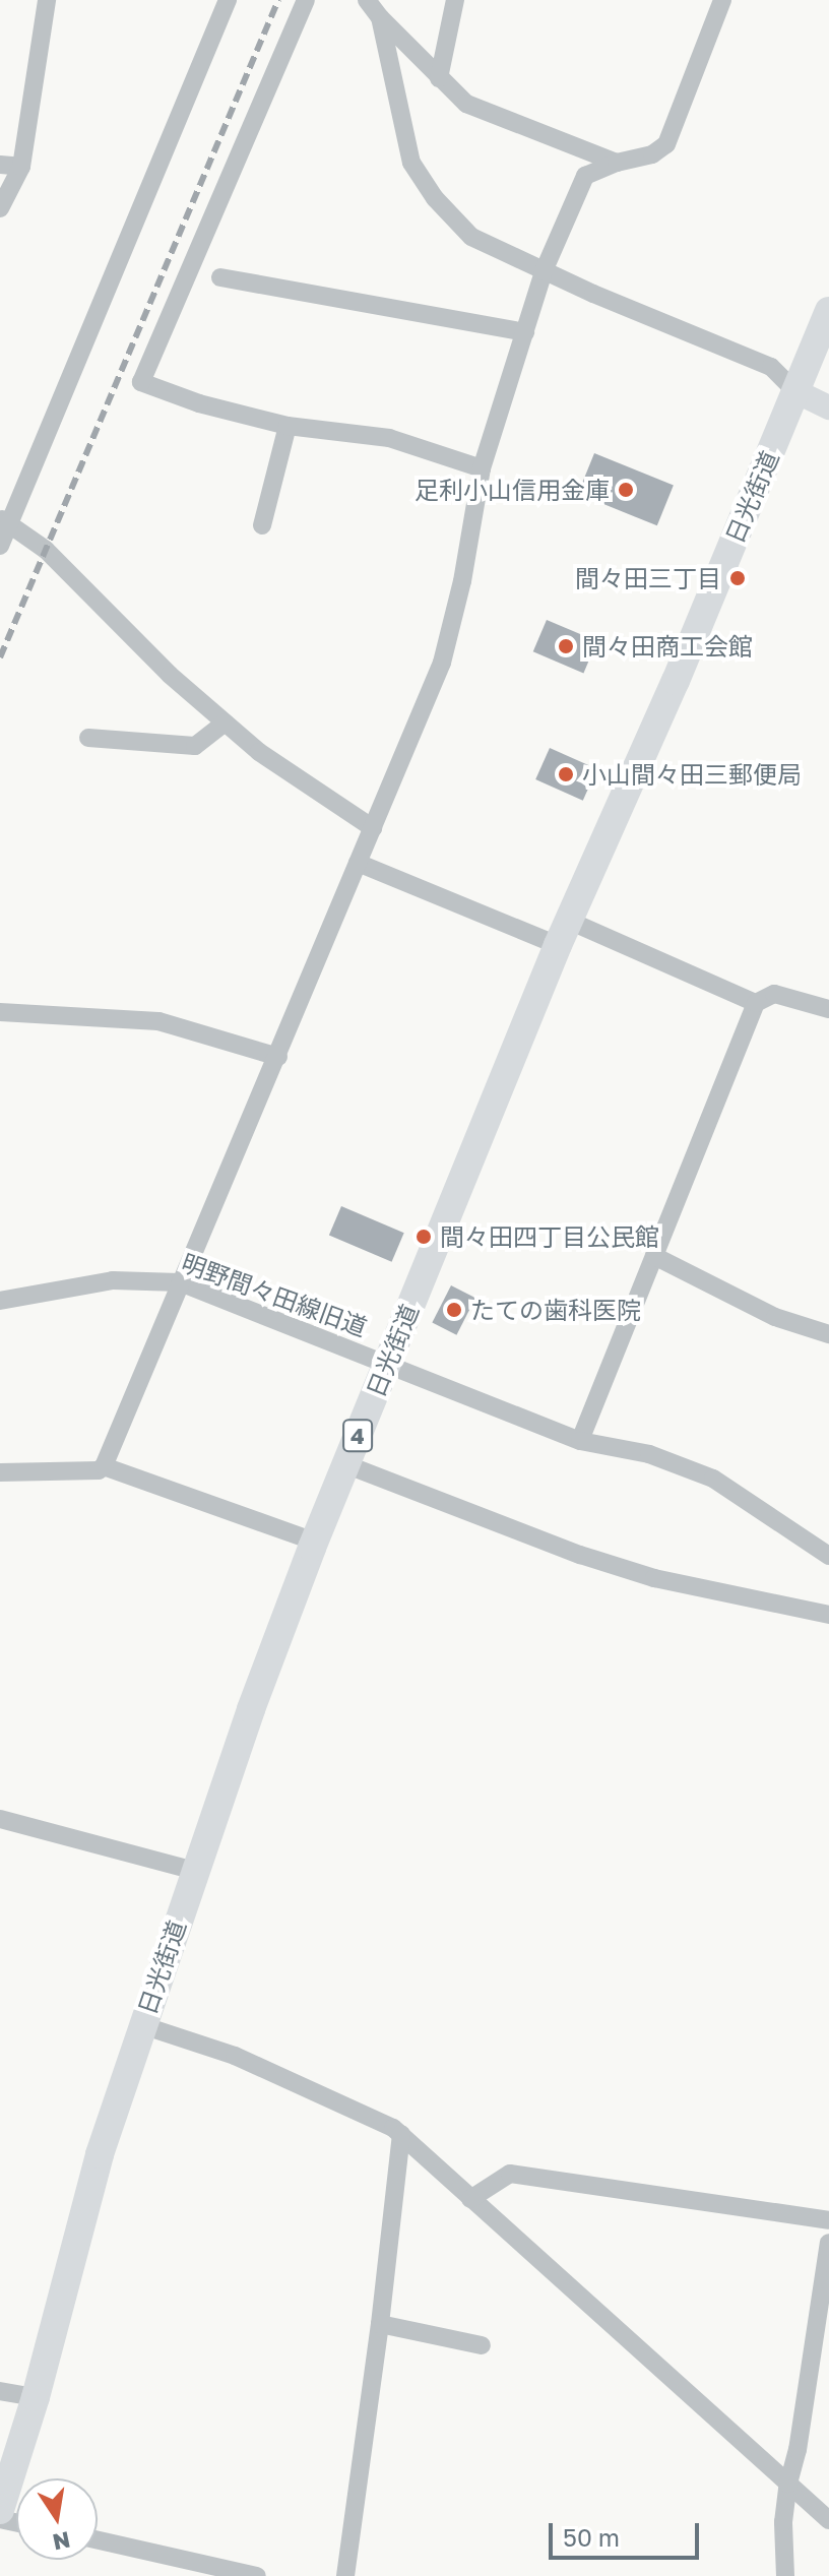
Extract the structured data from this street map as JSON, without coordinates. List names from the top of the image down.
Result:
{
  "streets": {
    "highway": ["日光街道", "4"],
    "street": ["明野間々田線旧道"]
  },
  "crossings": [
    ["日光街道", "明野間々田線旧道"]
  ],
  "places": [
    "足利小山信用金庫",
    "間々田三丁目",
    "間々田商工会館",
    "小山間々田三郵便局",
    "間々田四丁目公民館",
    "たての歯科医院"
  ],
  "scale_bar": "50 m",
  "north": "bottom"
}
